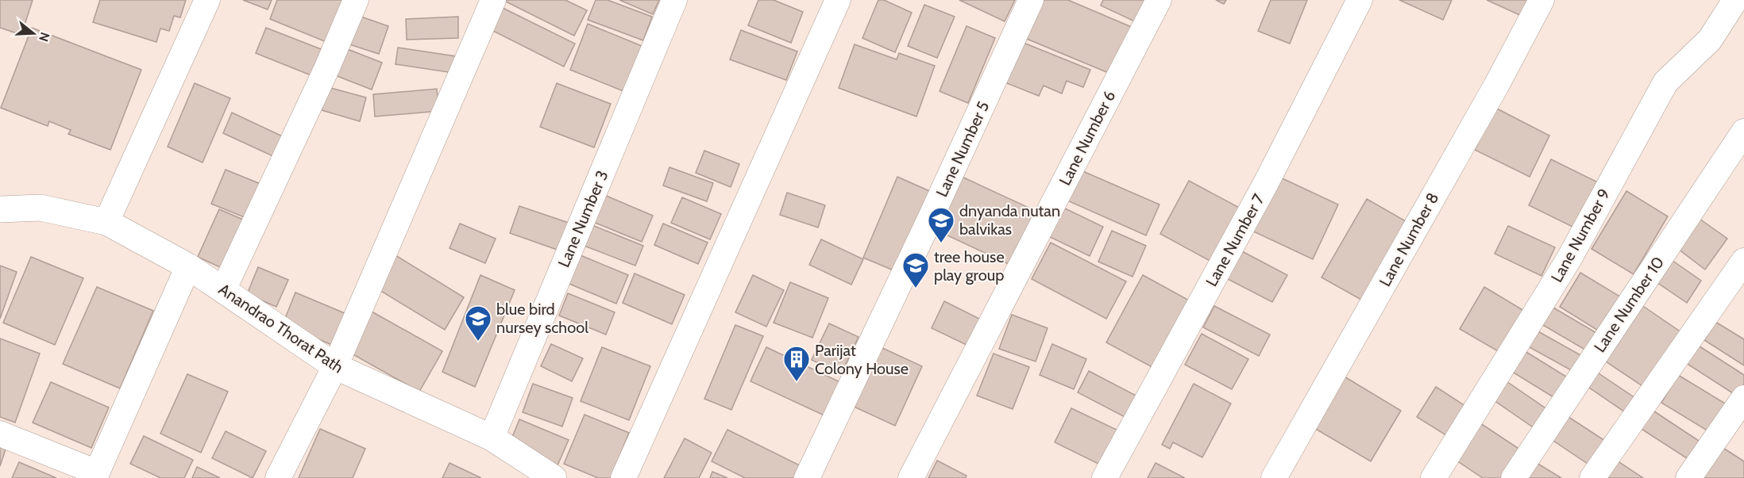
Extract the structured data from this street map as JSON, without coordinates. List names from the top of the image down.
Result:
{
  "streets": {
    "street": [
      "Lane Number 6",
      "Lane Number 5",
      "Lane Number 3",
      "Lane Number 9",
      "Lane Number 8",
      "Lane Number 7",
      "Lane Number 10",
      "Anandrao Thorat Path"
    ]
  },
  "crossings": [
    ["Lane Number 3", "Anandrao Thorat Path"]
  ],
  "places": {
    "school or university": ["dnyanda nutan balvikas", "tree house play group", "blue bird nursey school"],
    "building": ["Parijat Colony House"]
  },
  "north": "right"
}
